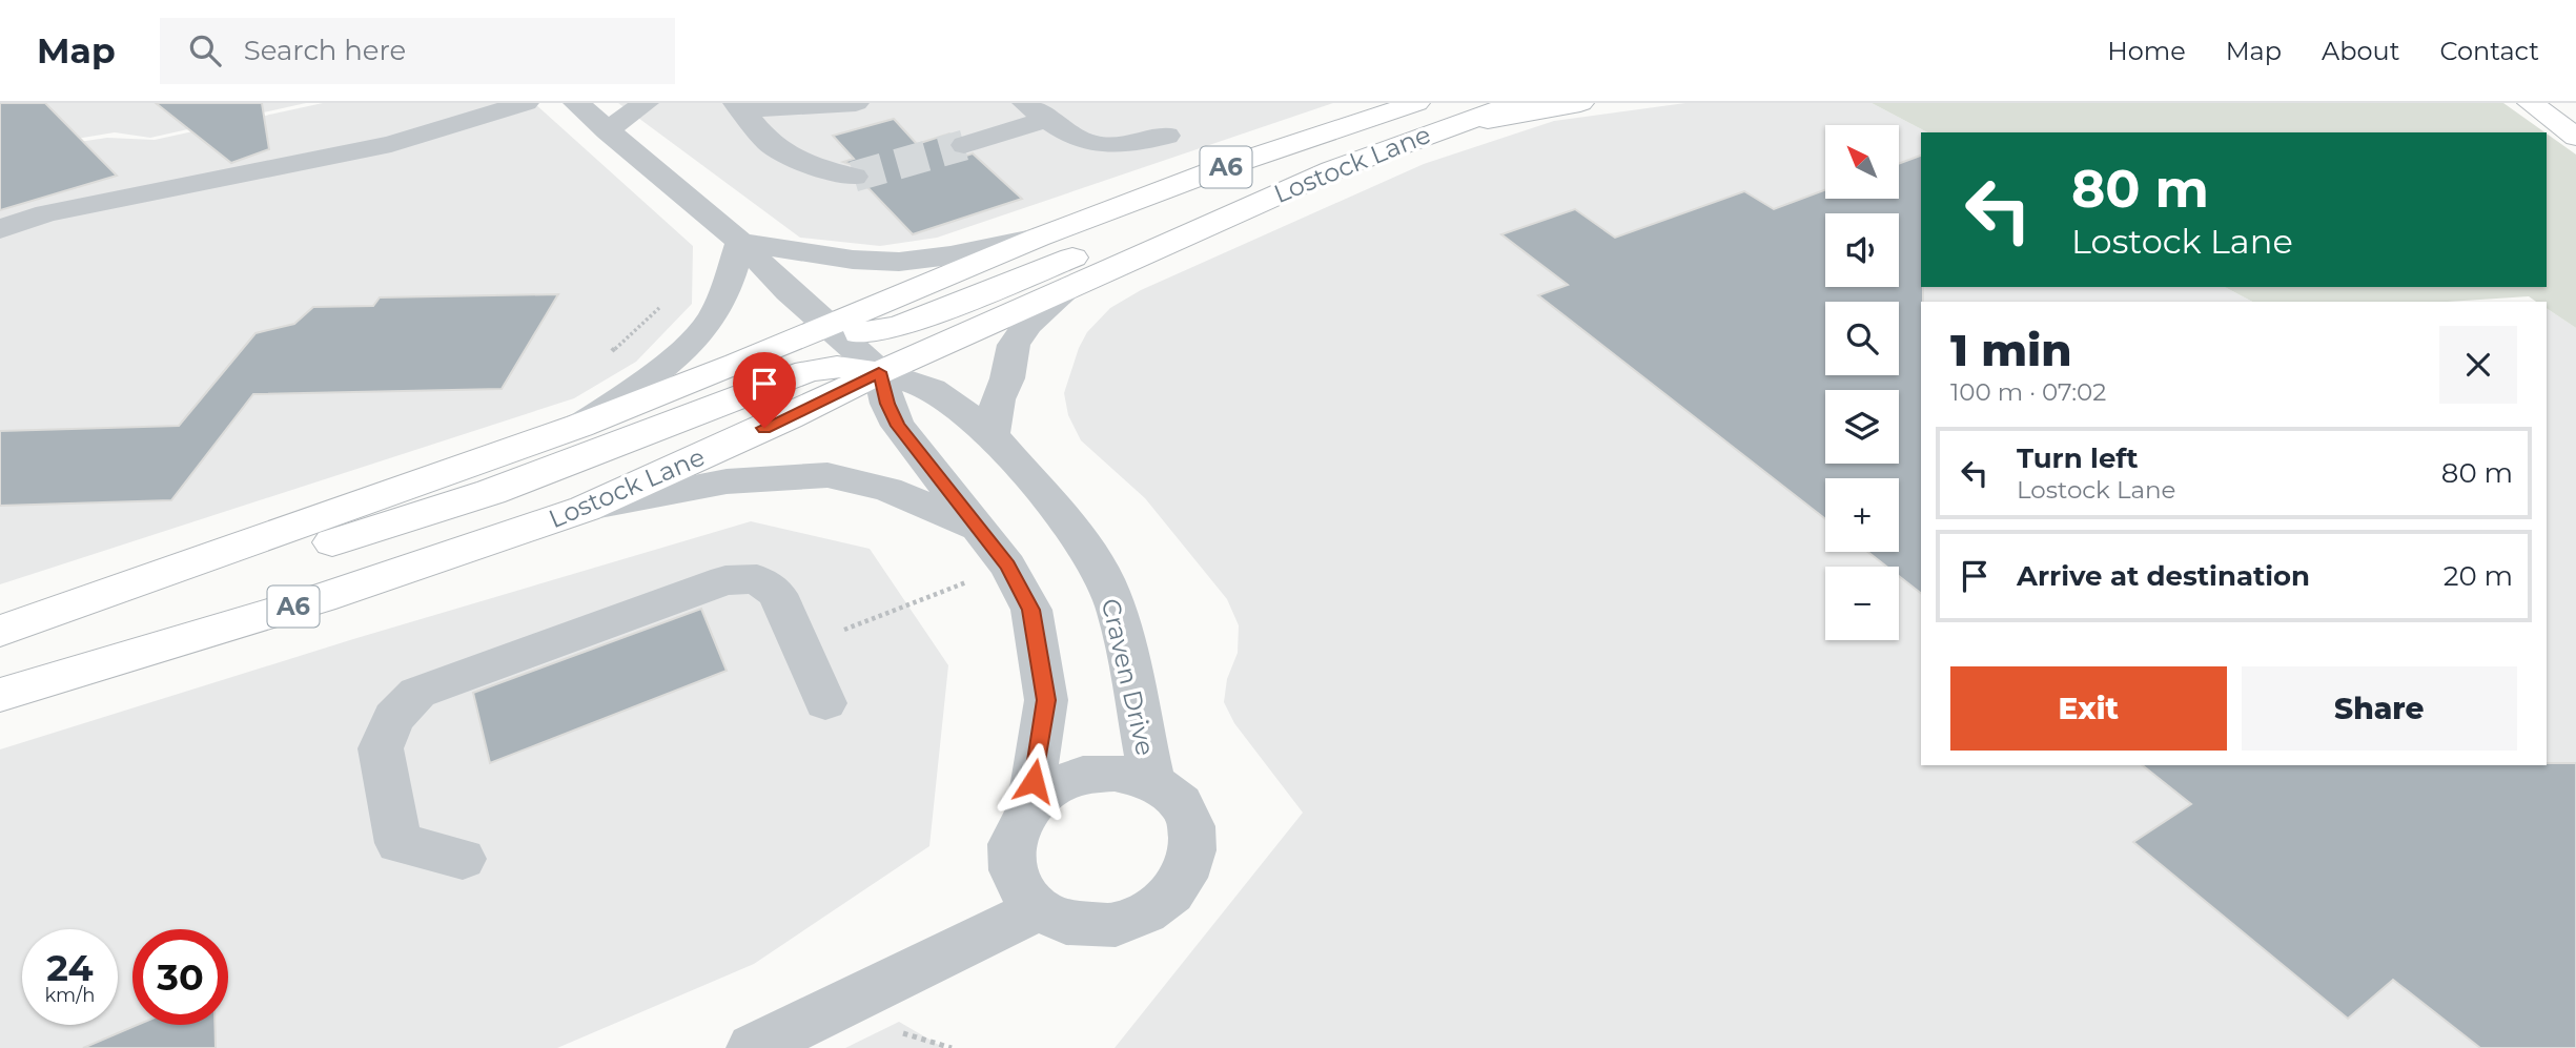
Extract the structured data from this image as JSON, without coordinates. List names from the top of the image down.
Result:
{
  "streets": {
    "main road": ["Lostock Lane", "A6"],
    "street": ["Craven Drive"]
  },
  "crossings": [
    ["Lostock Lane", "Craven Drive"]
  ],
  "north": "top left",
  "page": {
    "header": "Map",
    "search": "Search here",
    "nav": [
      "Home",
      "Map",
      "About",
      "Contact"
    ],
    "map_buttons": ["+", "−"],
    "turn": ["80 m", "Lostock Lane"],
    "heading": ["1 min", "100 m · 07:02"],
    "list": [
      {
        "name": "Turn left",
        "note": "Lostock Lane",
        "value": "80 m"
      },
      {
        "name": "Arrive at destination",
        "value": "20 m"
      }
    ],
    "buttons": ["Exit", "Share"],
    "speed": "24 km/h",
    "limit": "30"
  }
}
